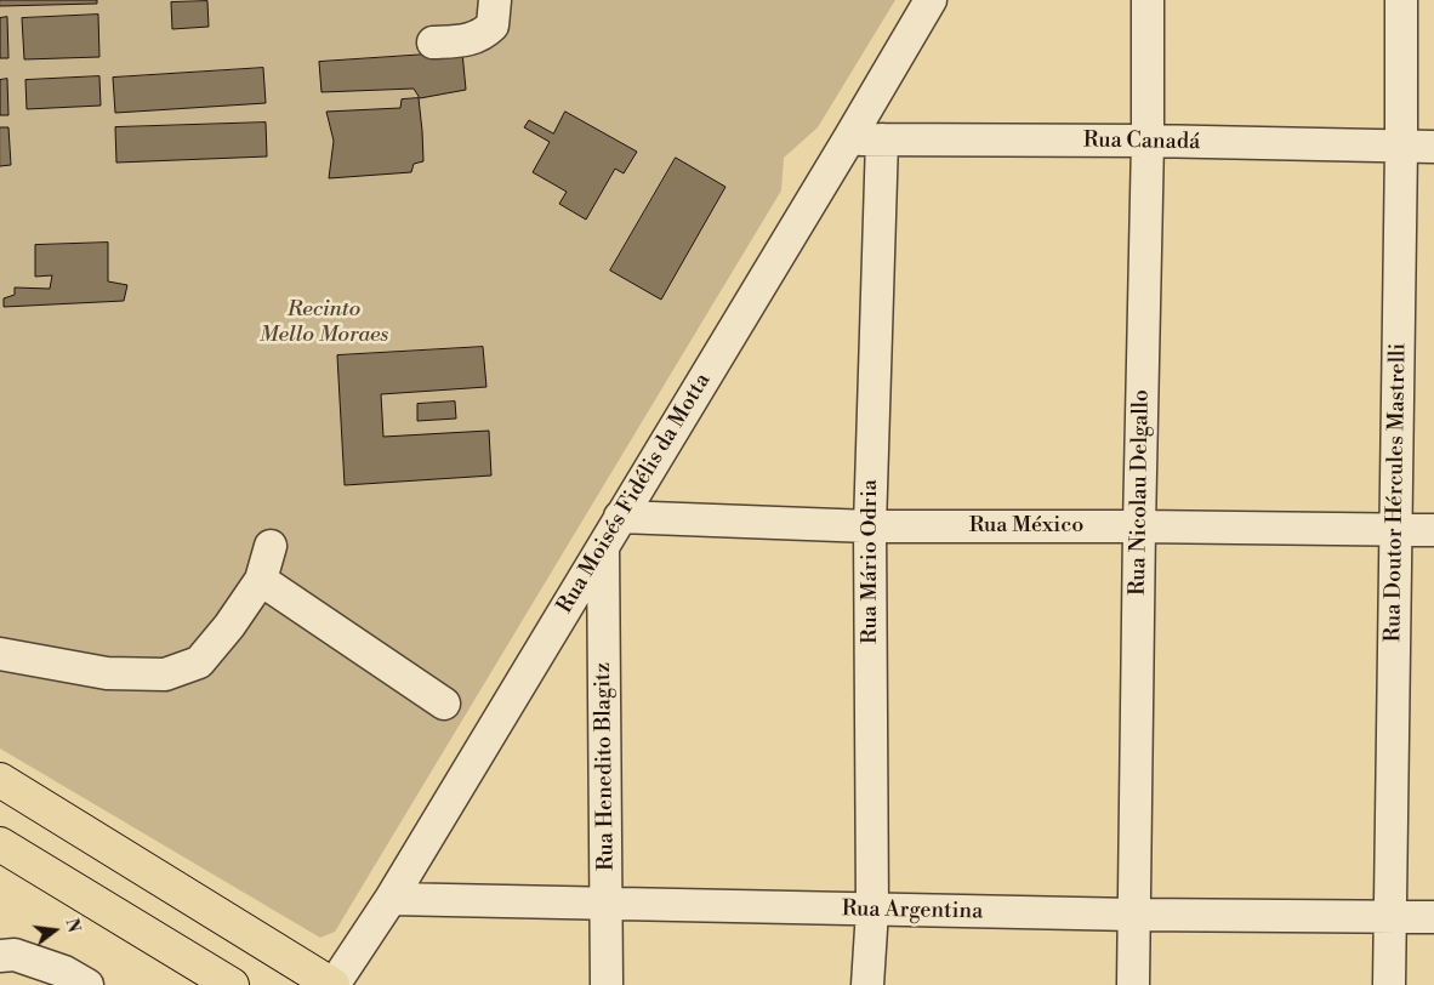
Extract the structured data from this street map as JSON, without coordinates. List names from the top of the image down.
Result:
{
  "streets": {
    "street": [
      "Rua Canadá",
      "Rua Nicolau Delgallo",
      "Rua Doutor Hércules Mastrelli",
      "Rua Moisés Fidélis da Motta",
      "Rua México",
      "Rua Mário Odria",
      "Rua Henedito Blagitz",
      "Rua Argentina"
    ]
  },
  "crossings": [
    ["Rua Canadá", "Rua Nicolau Delgallo"],
    ["Rua Canadá", "Rua Doutor Hércules Mastrelli"],
    ["Rua Canadá", "Rua Moisés Fidélis da Motta"],
    ["Rua Canadá", "Rua Mário Odria"],
    ["Rua Nicolau Delgallo", "Rua México"],
    ["Rua Nicolau Delgallo", "Rua Argentina"],
    ["Rua Doutor Hércules Mastrelli", "Rua México"],
    ["Rua Doutor Hércules Mastrelli", "Rua Argentina"],
    ["Rua Moisés Fidélis da Motta", "Rua México"],
    ["Rua Moisés Fidélis da Motta", "Rua Henedito Blagitz"],
    ["Rua Moisés Fidélis da Motta", "Rua Argentina"],
    ["Rua México", "Rua Mário Odria"],
    ["Rua Mário Odria", "Rua Argentina"],
    ["Rua Henedito Blagitz", "Rua Argentina"]
  ],
  "parks": ["Recinto Mello Moraes"],
  "north": "right"
}
